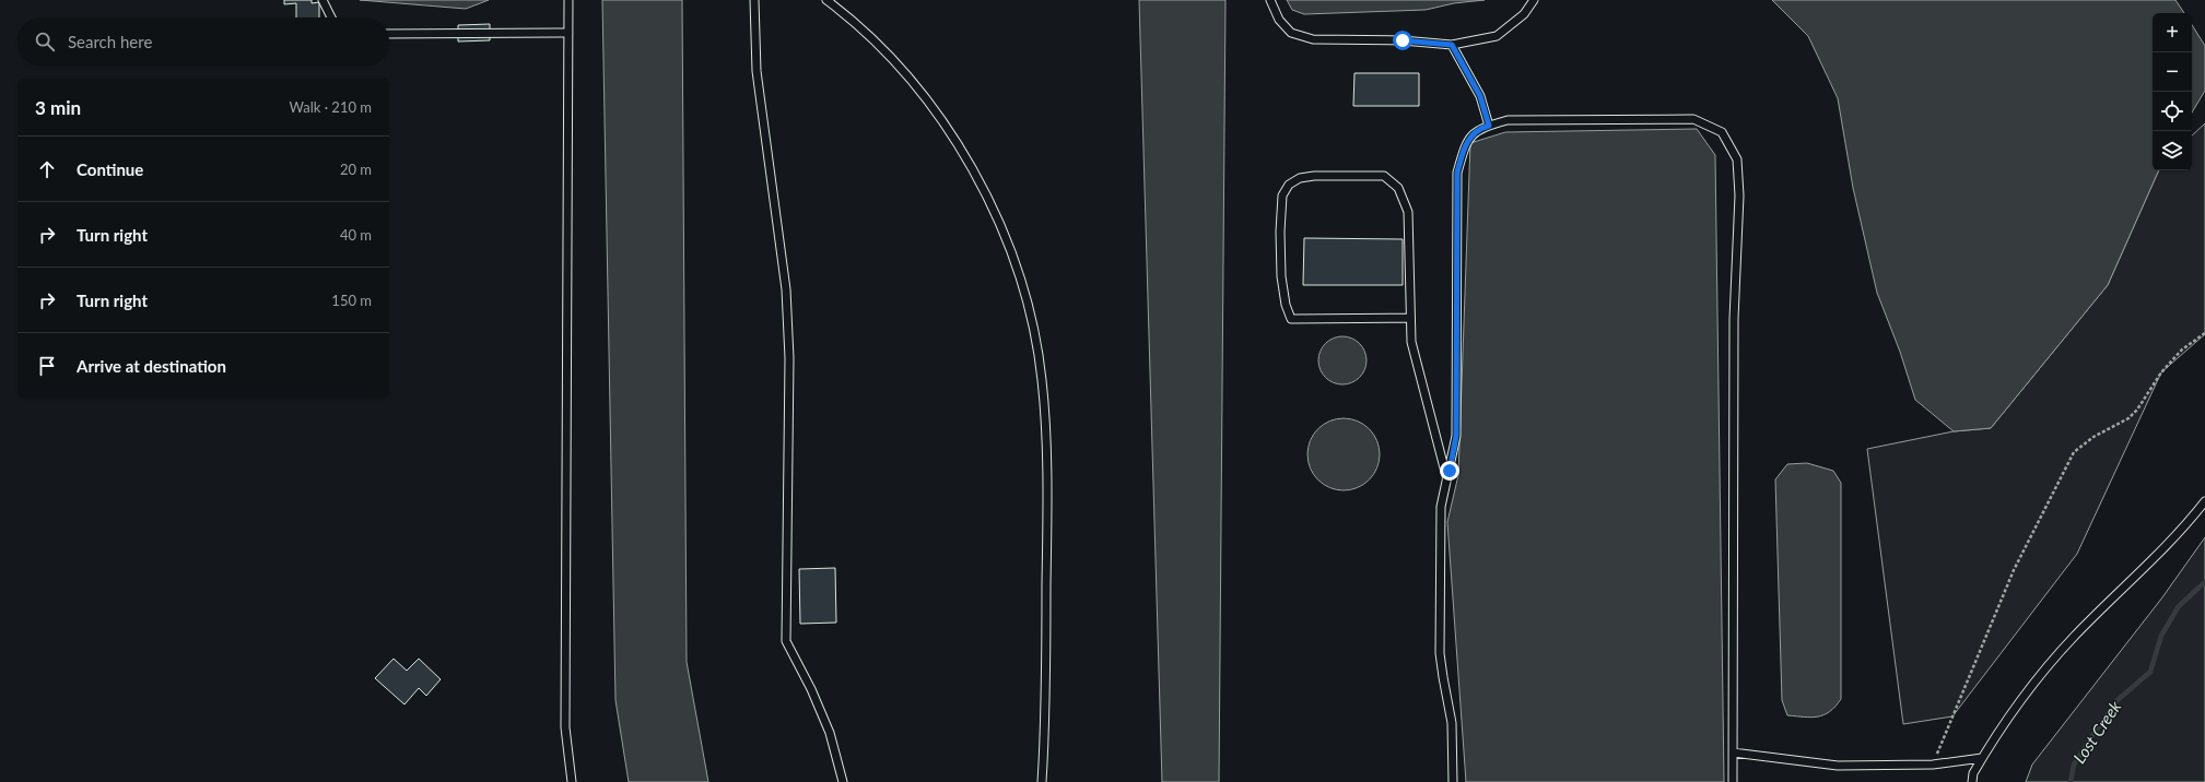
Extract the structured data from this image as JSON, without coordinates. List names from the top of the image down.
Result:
{
  "water": ["Lost Creek"],
  "page": {
    "map_buttons": ["+", "−"],
    "search": "Search here",
    "heading": ["3 min", "Walk · 210 m"],
    "list": [
      ["Continue", "20 m"],
      ["Turn right", "40 m"],
      ["Turn right", "150 m"],
      "Arrive at destination"
    ]
  }
}
